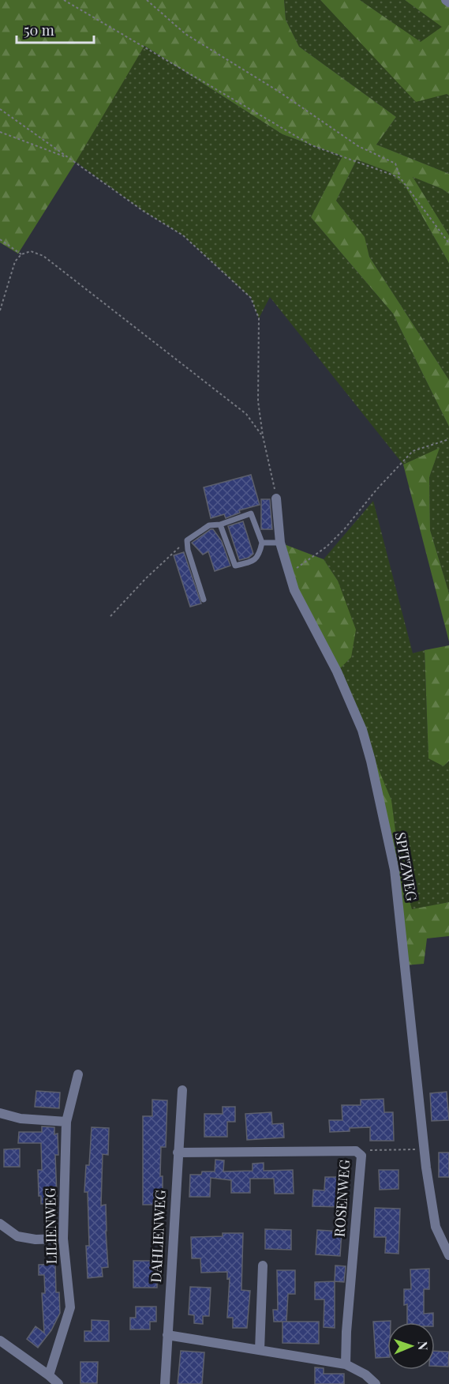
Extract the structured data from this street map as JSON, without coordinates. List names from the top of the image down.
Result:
{
  "streets": {
    "street": [
      "SPITZWEG",
      "ROSENWEG",
      "LILIENWEG",
      "DAHLIENWEG"
    ]
  },
  "crossings": [
    ["ROSENWEG", "DAHLIENWEG"]
  ],
  "scale_bar": "50 m",
  "north": "right"
}
